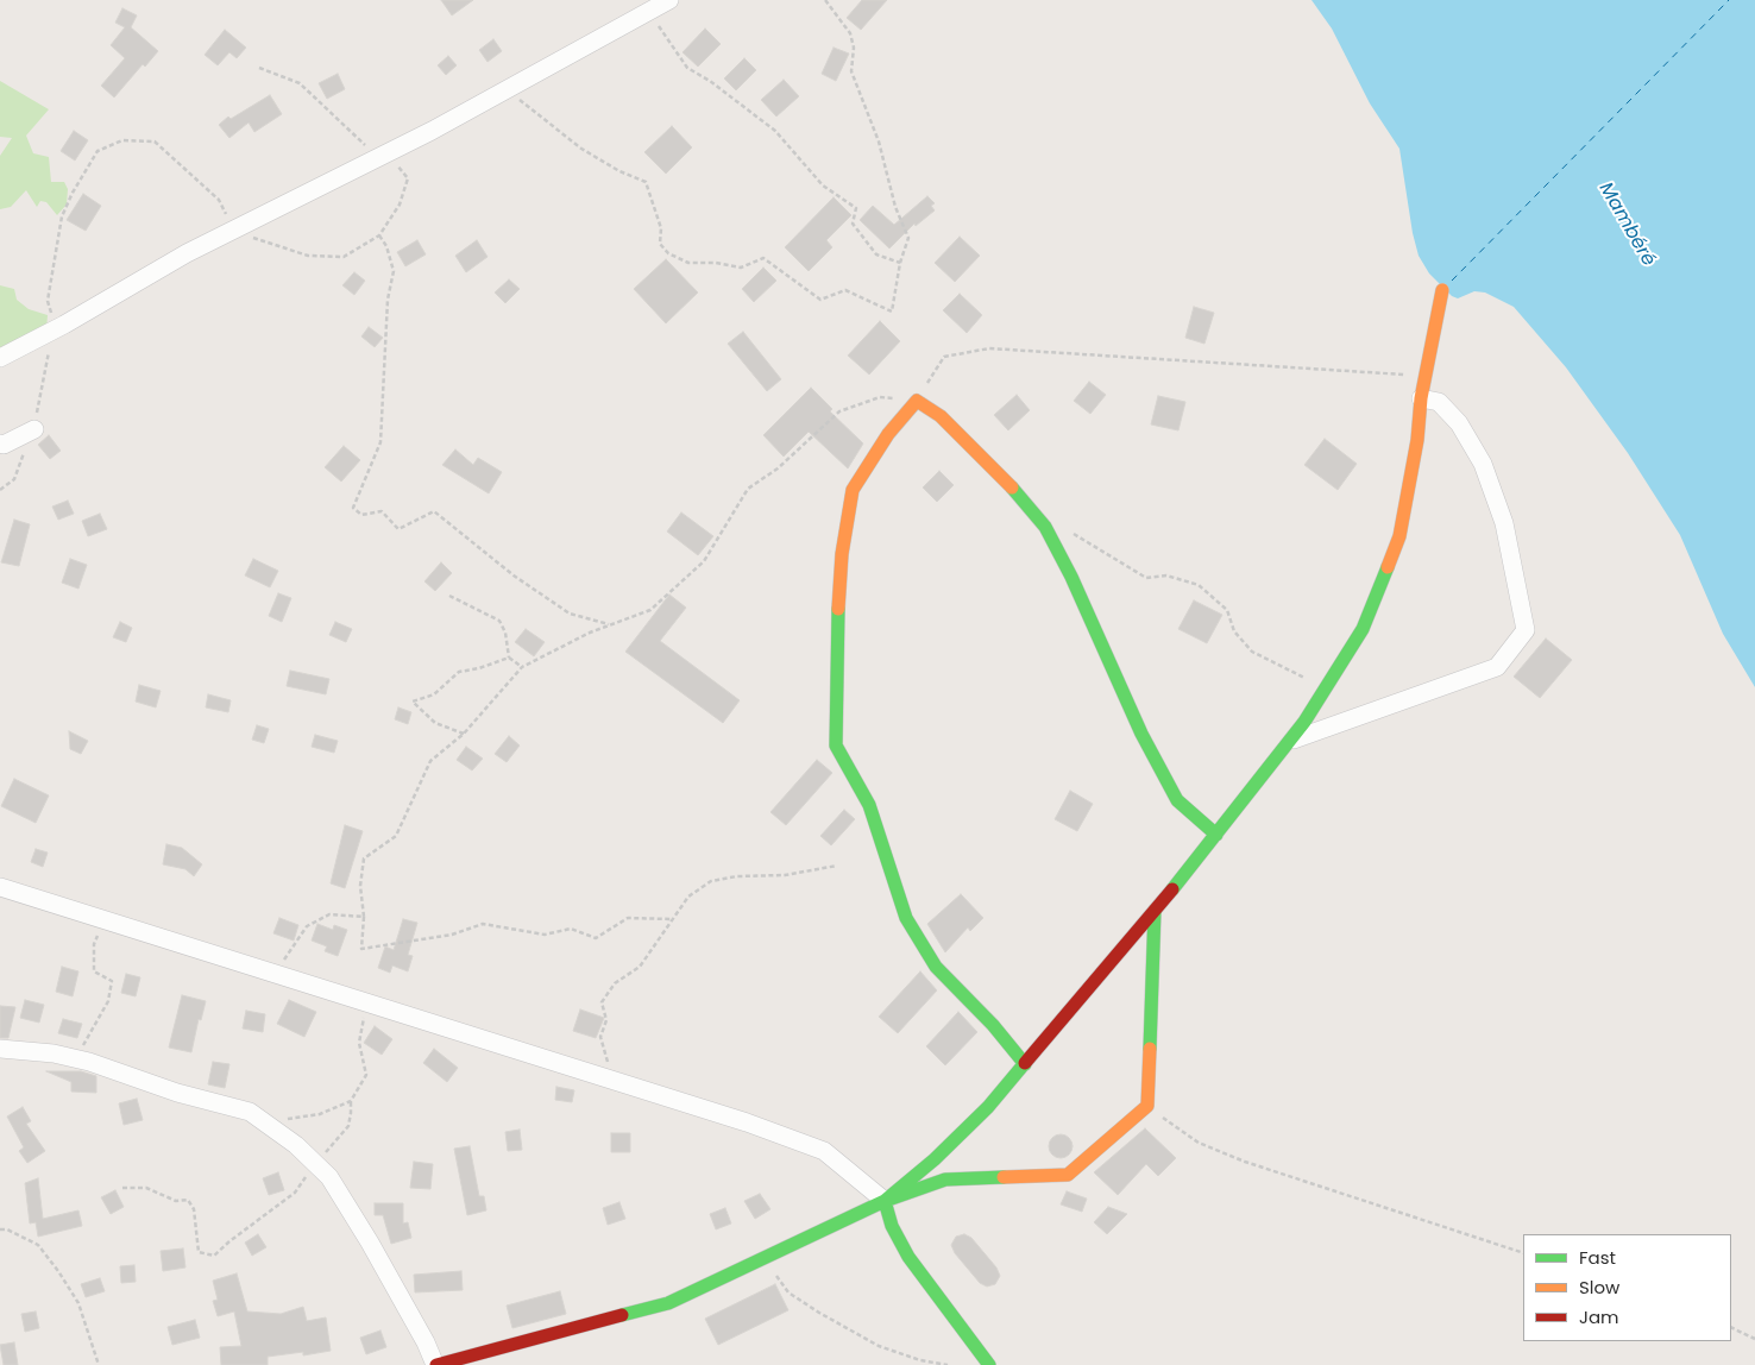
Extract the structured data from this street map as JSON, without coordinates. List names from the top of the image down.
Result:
{
  "water": ["Mambéré"],
  "legend": ["Fast", "Slow", "Jam"]
}
